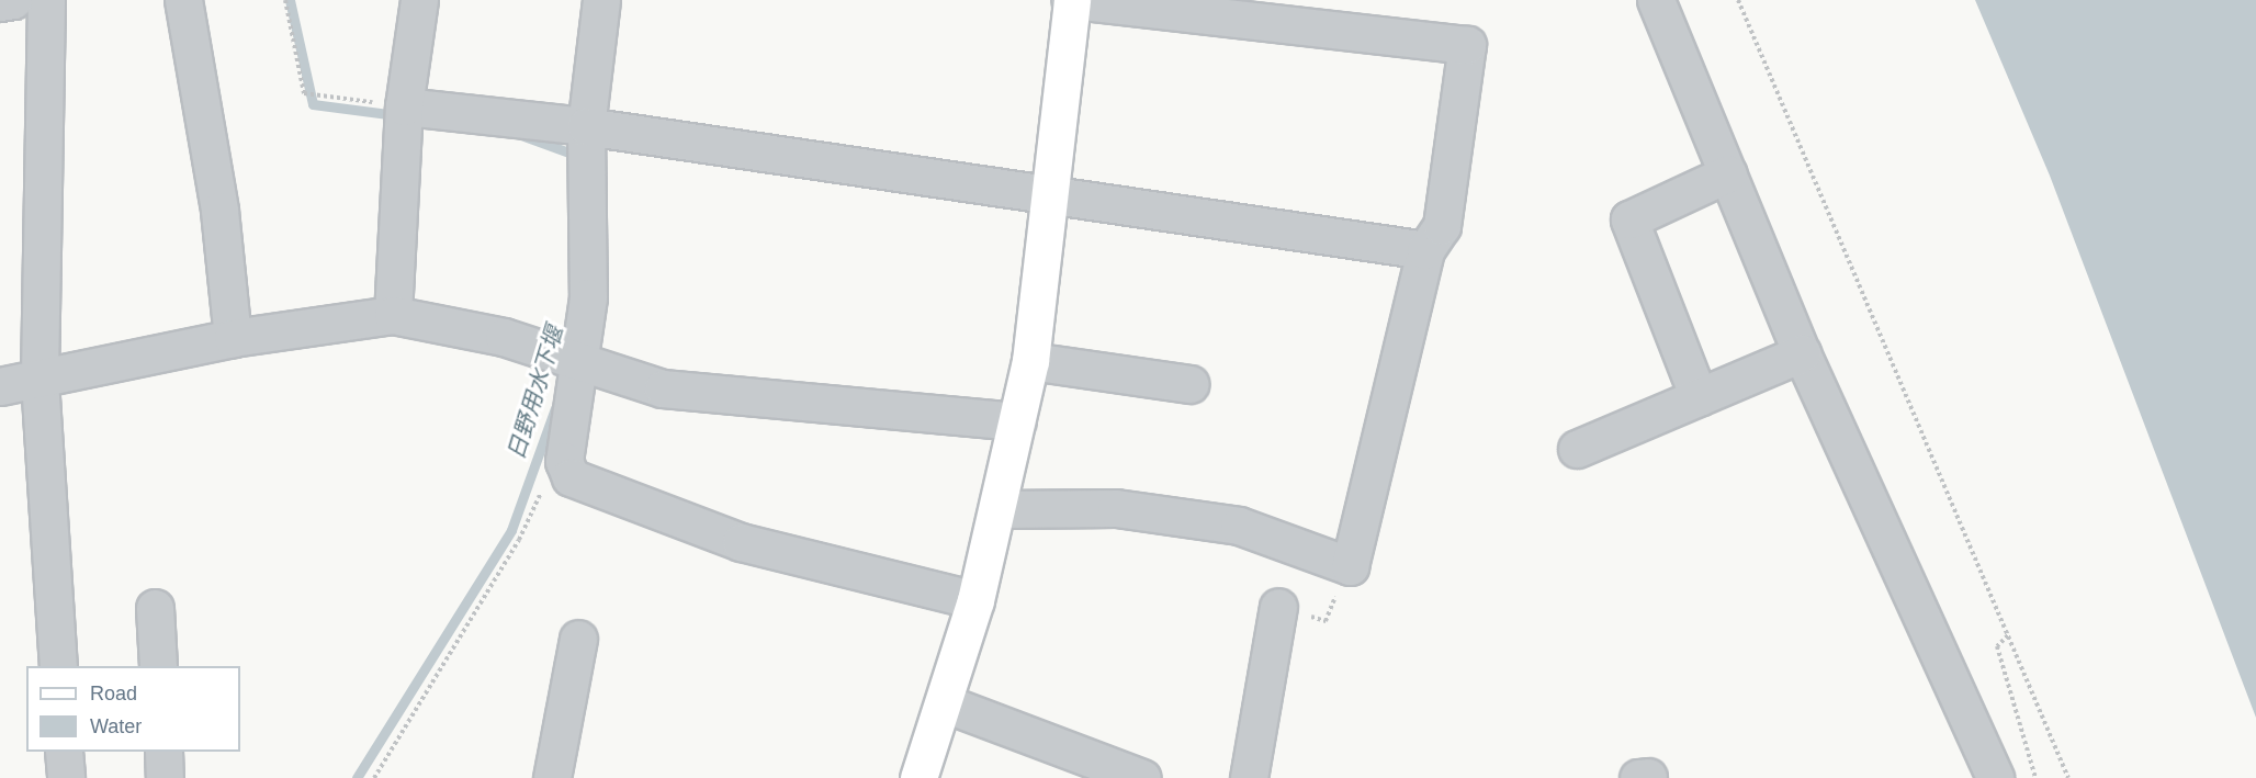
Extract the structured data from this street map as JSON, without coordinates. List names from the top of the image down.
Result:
{
  "water": ["日野用水下堰"],
  "legend": ["Road", "Water"]
}
